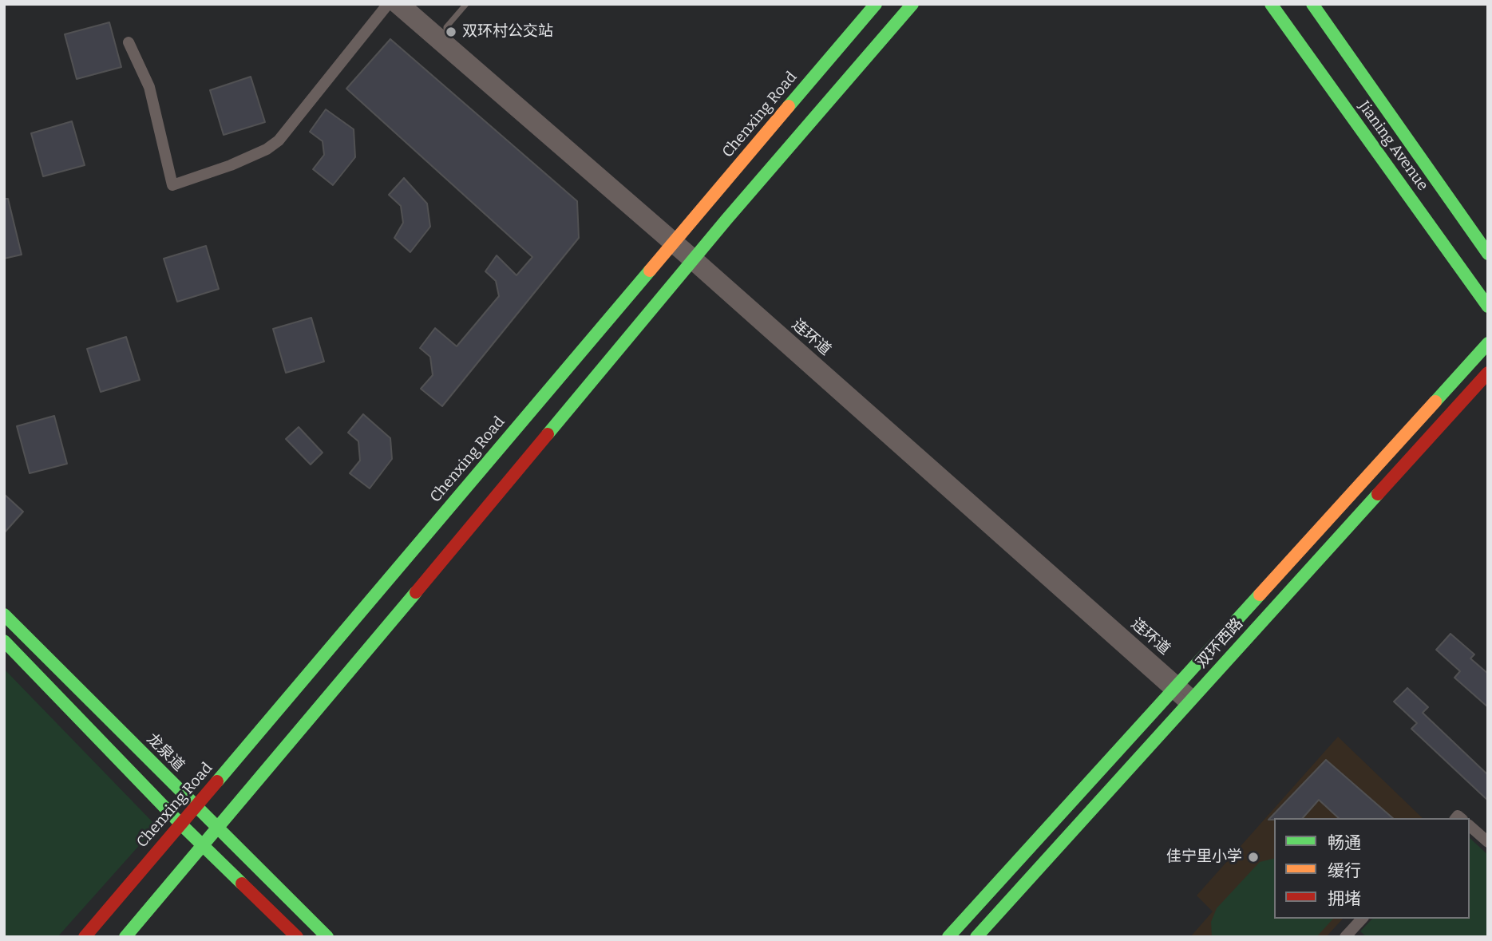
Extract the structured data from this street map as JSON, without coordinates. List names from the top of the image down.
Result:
{
  "streets": {
    "main road": [
      "Chenxing Road",
      "Jianing Avenue",
      "双环西路",
      "龙泉道"
    ],
    "street": ["连环道"]
  },
  "crossings": [
    ["Chenxing Road", "连环道"],
    ["Chenxing Road", "龙泉道"],
    ["连环道", "双环西路"]
  ],
  "places": ["双环村公交站", "佳宁里小学"],
  "legend": ["畅通", "缓行", "拥堵"]
}
